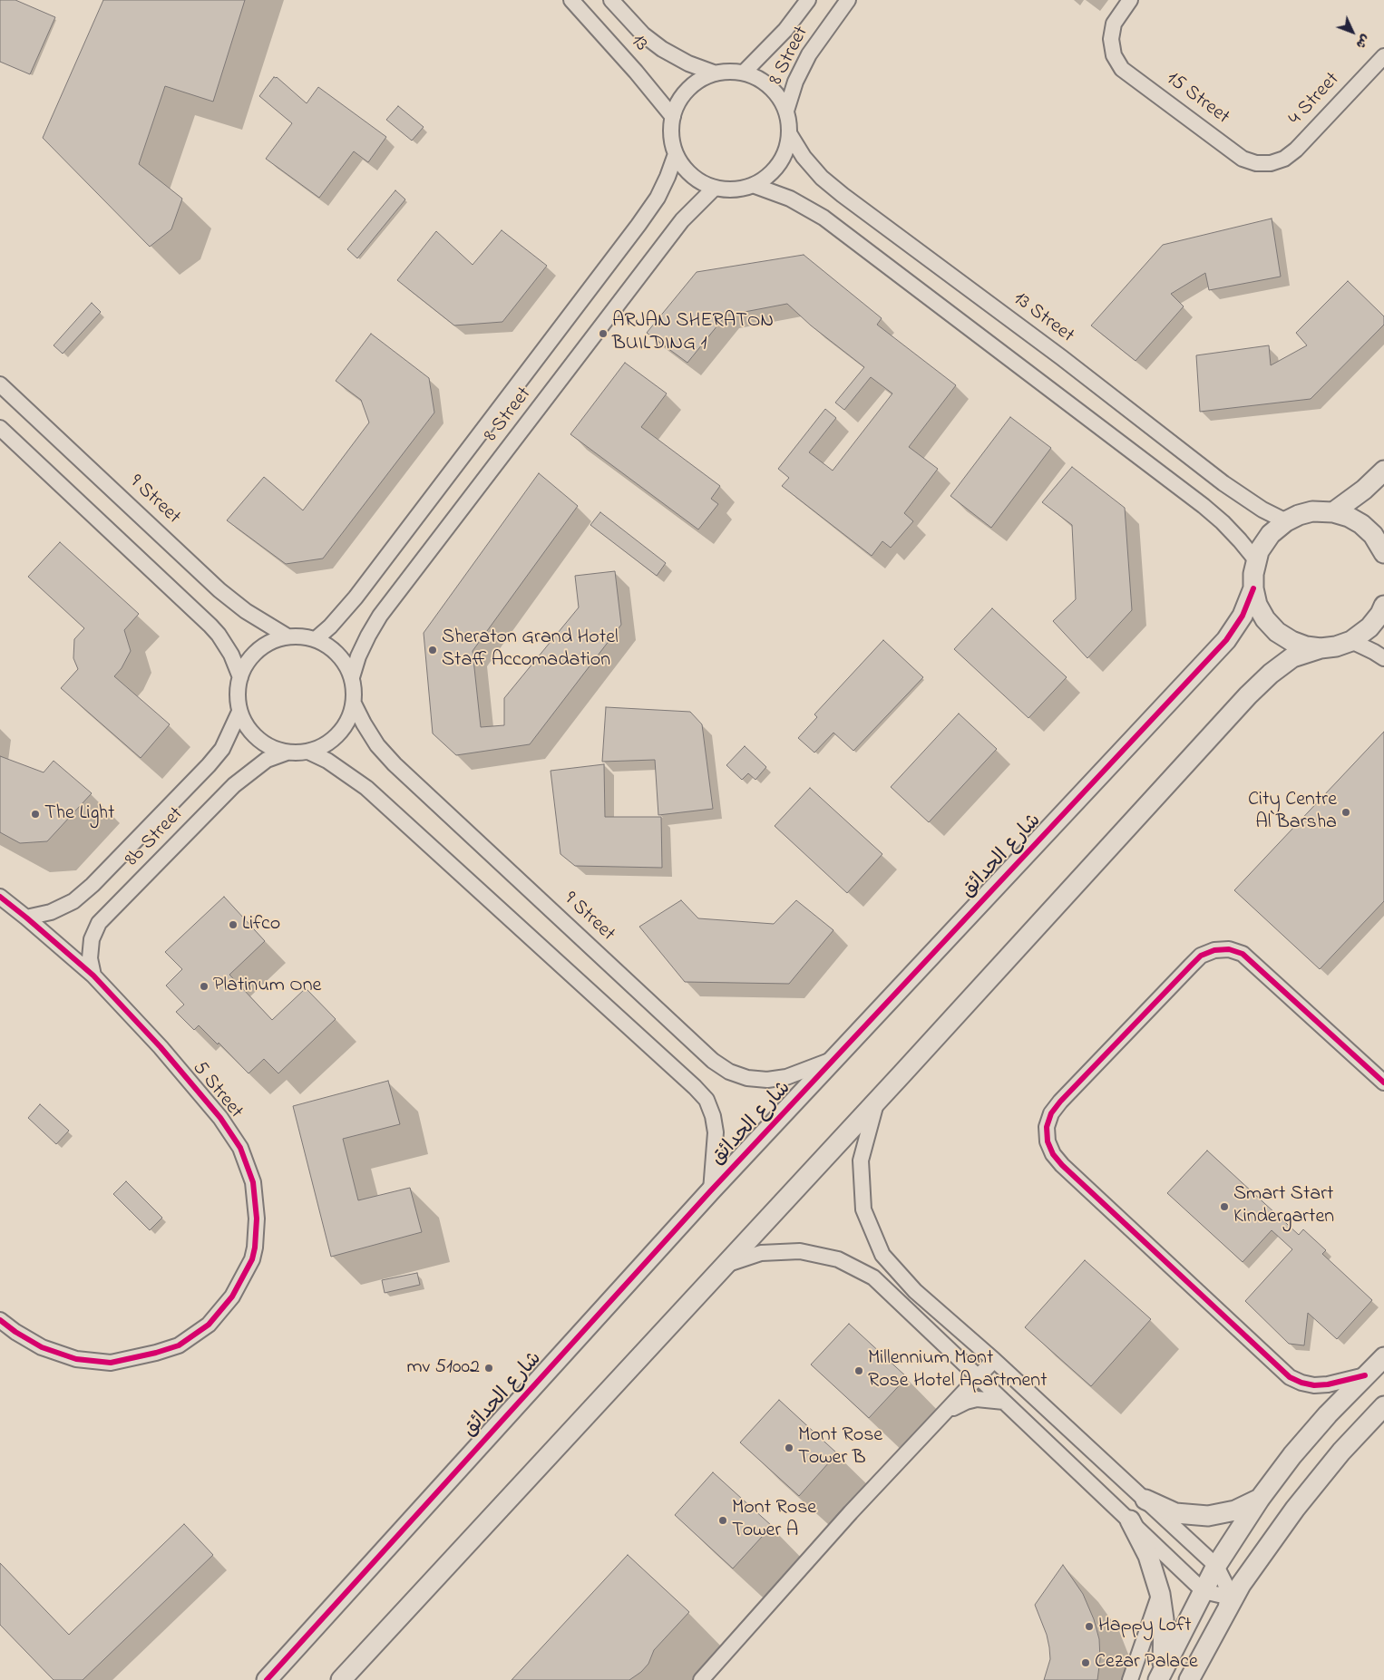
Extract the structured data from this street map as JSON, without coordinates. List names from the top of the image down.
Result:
{
  "streets": {
    "street": [
      "13",
      "8 Street",
      "15 Street",
      "4 Street",
      "13 Street",
      "9 Street",
      "8b Street",
      "شارع الحدائق",
      "5 Street"
    ]
  },
  "crossings": [
    ["13", "8 Street"],
    ["13", "13 Street"],
    ["8 Street", "13 Street"],
    ["8 Street", "9 Street"],
    ["8 Street", "8b Street"],
    ["15 Street", "4 Street"],
    ["9 Street", "8b Street"],
    ["9 Street", "شارع الحدائق"],
    ["8b Street", "5 Street"]
  ],
  "places": [
    "ARJAN SHERATON BUILDING 1",
    "Sheraton Grand Hotel Staff Accomadation",
    "City Centre Al Barsha",
    "The Light",
    "Lifco",
    "Platinum One",
    "Smart Start Kindergarten",
    "mv 51002",
    "Millennium Mont Rose Hotel Apartment",
    "Mont Rose Tower B",
    "Mont Rose Tower A",
    "Happy Loft",
    "Cezar Palace"
  ],
  "north": "bottom right"
}
